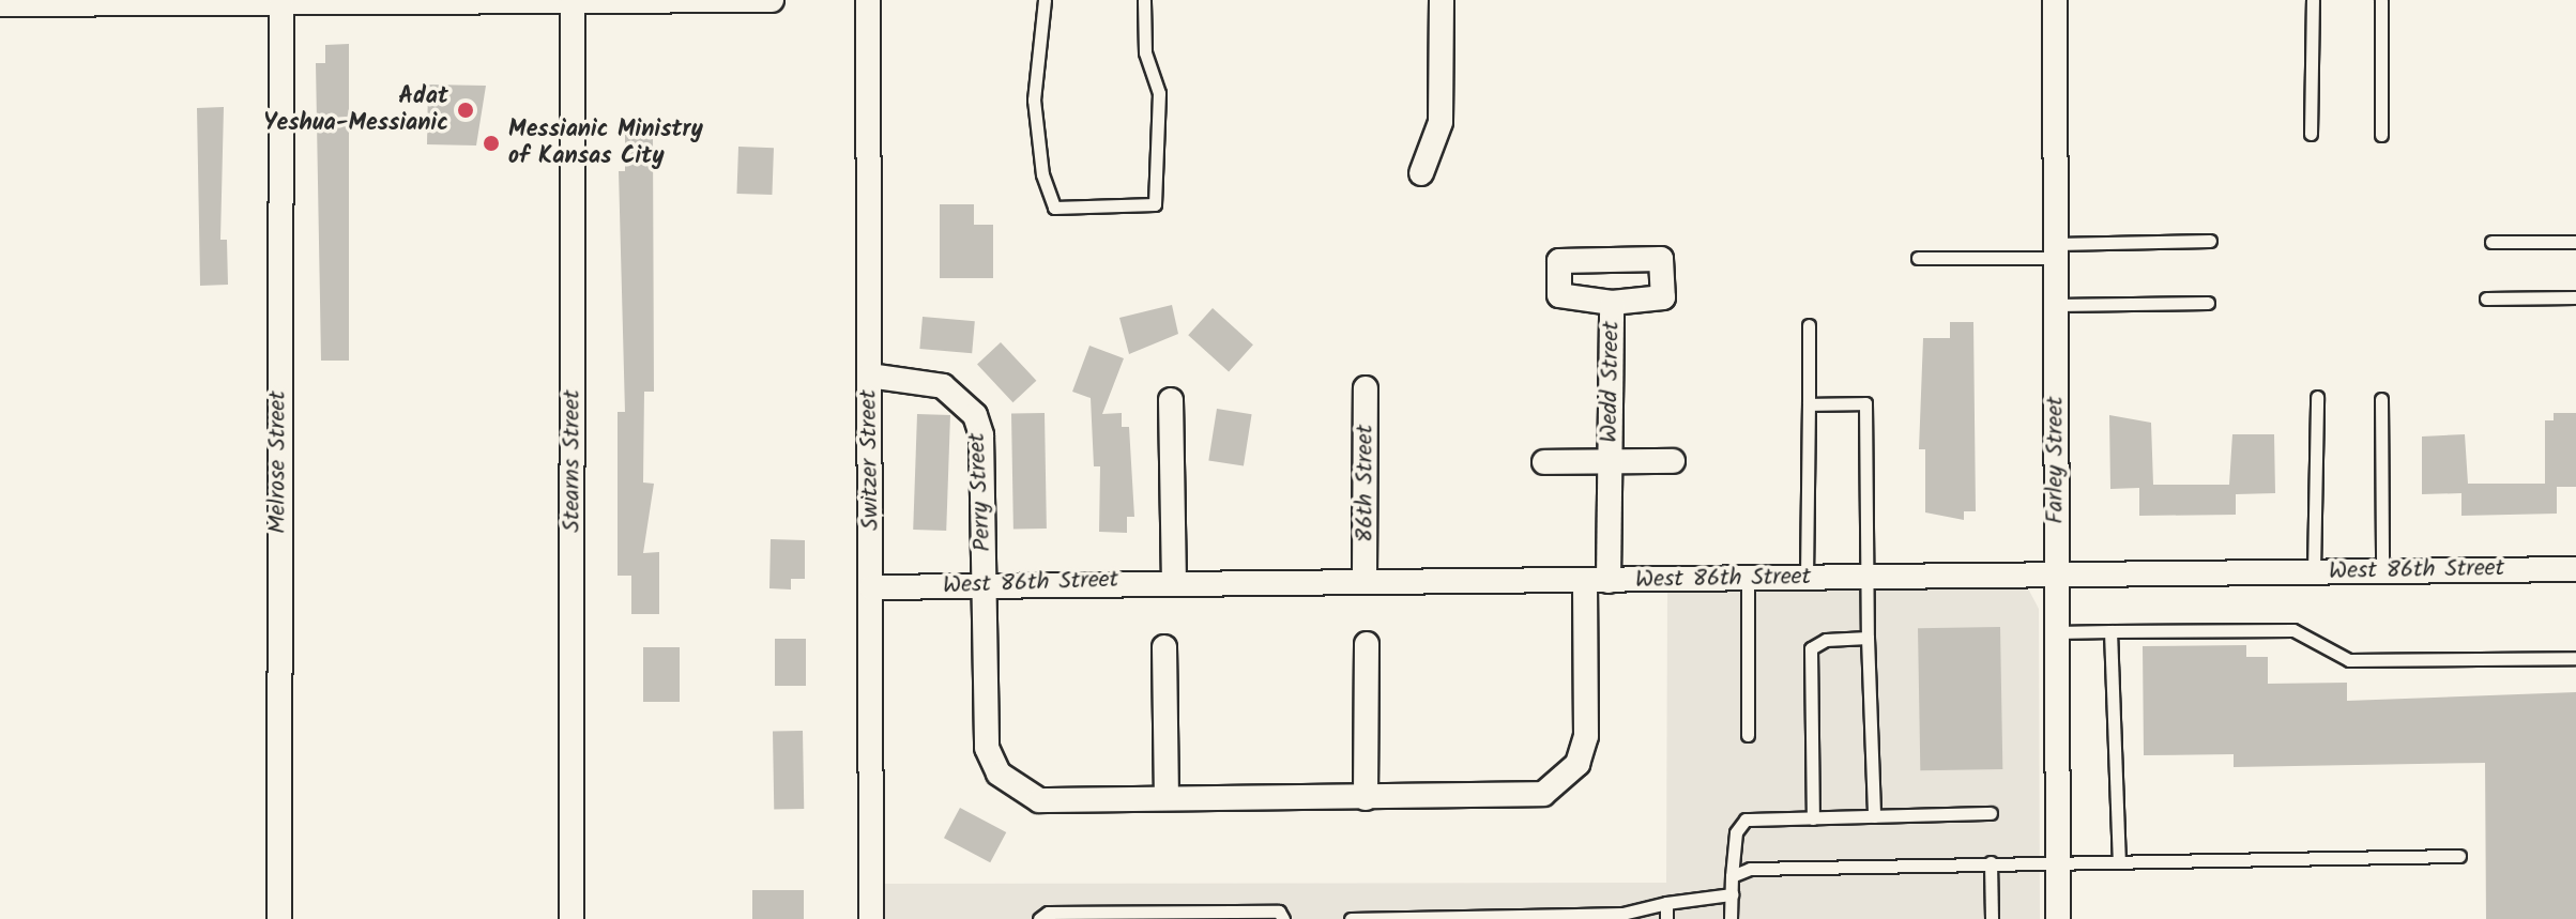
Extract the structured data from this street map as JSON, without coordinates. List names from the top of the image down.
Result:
{
  "streets": {
    "street": [
      "Wedd Street",
      "Switzer Street",
      "Farley Street",
      "Stearns Street",
      "Melrose Street",
      "86th Street",
      "Perry Street",
      "West 86th Street"
    ]
  },
  "crossings": [
    ["Wedd Street", "Perry Street"],
    ["Wedd Street", "West 86th Street"],
    ["Switzer Street", "Perry Street"],
    ["Switzer Street", "West 86th Street"],
    ["Farley Street", "West 86th Street"],
    ["86th Street", "West 86th Street"],
    ["Perry Street", "West 86th Street"]
  ],
  "places": ["Adat Yeshua-Messianic", "Messianic Ministry of Kansas City"]
}
